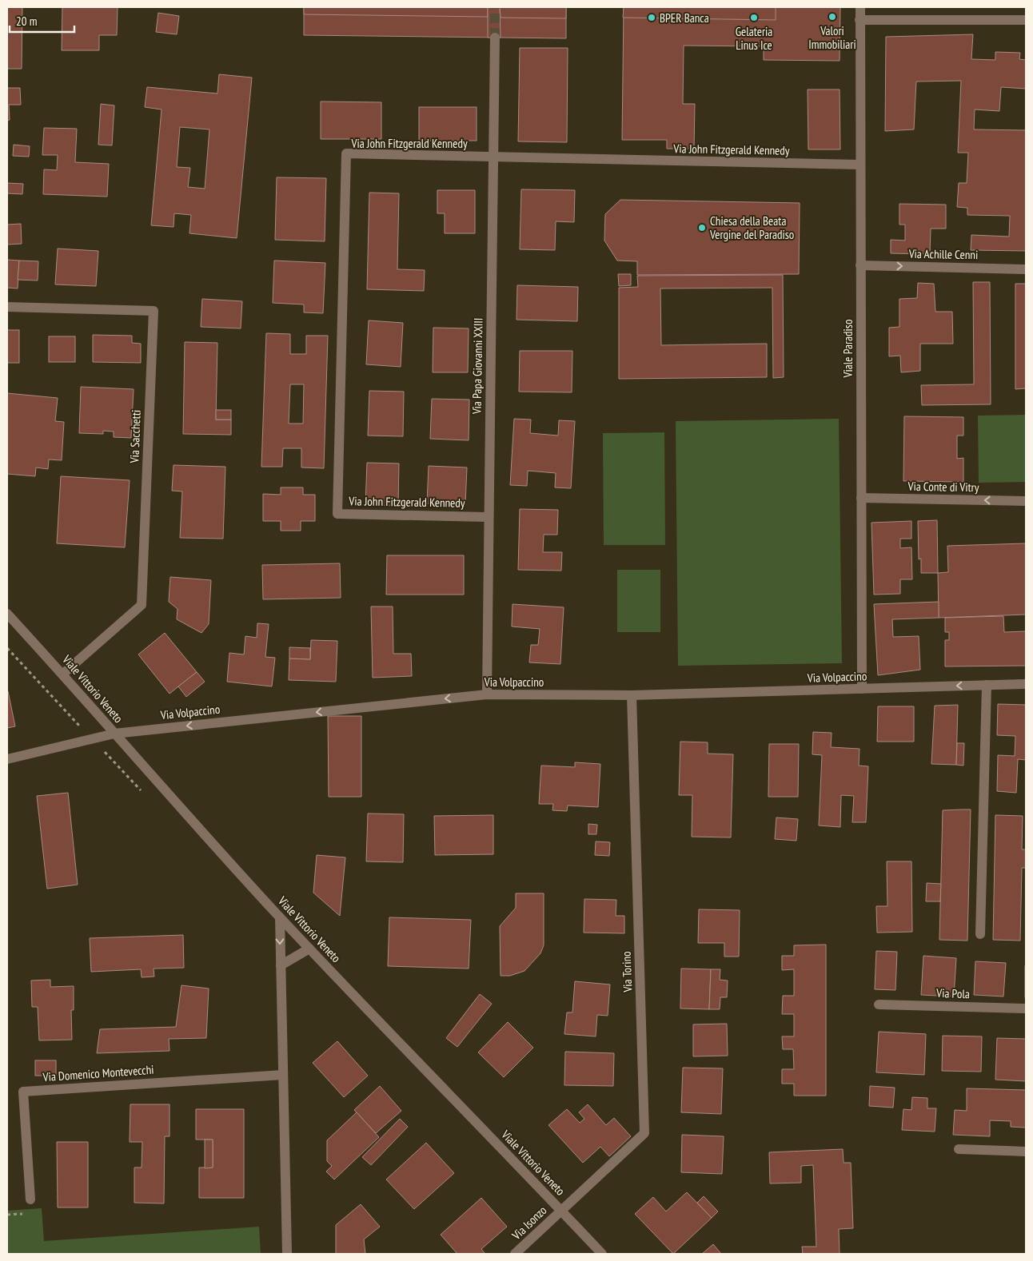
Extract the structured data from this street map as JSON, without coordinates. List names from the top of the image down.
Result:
{
  "streets": {
    "street": [
      "Via John Fitzgerald Kennedy",
      "Via Achille Cenni",
      "Viale Paradiso",
      "Via Papa Giovanni XXIII",
      "Via Sacchetti",
      "Via Conte di Vitry",
      "Via Volpaccino",
      "Viale Vittorio Veneto",
      "Via Torino",
      "Via Pola",
      "Via Domenico Montevecchi",
      "Via Isonzo"
    ]
  },
  "crossings": [
    ["Via John Fitzgerald Kennedy", "Viale Paradiso"],
    ["Via John Fitzgerald Kennedy", "Via Papa Giovanni XXIII"],
    ["Via Achille Cenni", "Viale Paradiso"],
    ["Viale Paradiso", "Via Conte di Vitry"],
    ["Viale Paradiso", "Via Volpaccino"],
    ["Via Papa Giovanni XXIII", "Via Volpaccino"],
    ["Via Sacchetti", "Viale Vittorio Veneto"],
    ["Via Volpaccino", "Viale Vittorio Veneto"],
    ["Via Volpaccino", "Via Torino"],
    ["Viale Vittorio Veneto", "Via Torino"],
    ["Viale Vittorio Veneto", "Via Isonzo"],
    ["Via Torino", "Via Isonzo"]
  ],
  "one_way": ["Via Achille Cenni", "Via Conte di Vitry", "Via Volpaccino"],
  "places": [
    "Valori Immobiliari",
    "BPER Banca",
    "Gelateria Linus Ice",
    "Chiesa della Beata Vergine del Paradiso"
  ],
  "scale_bar": "20 m"
}
